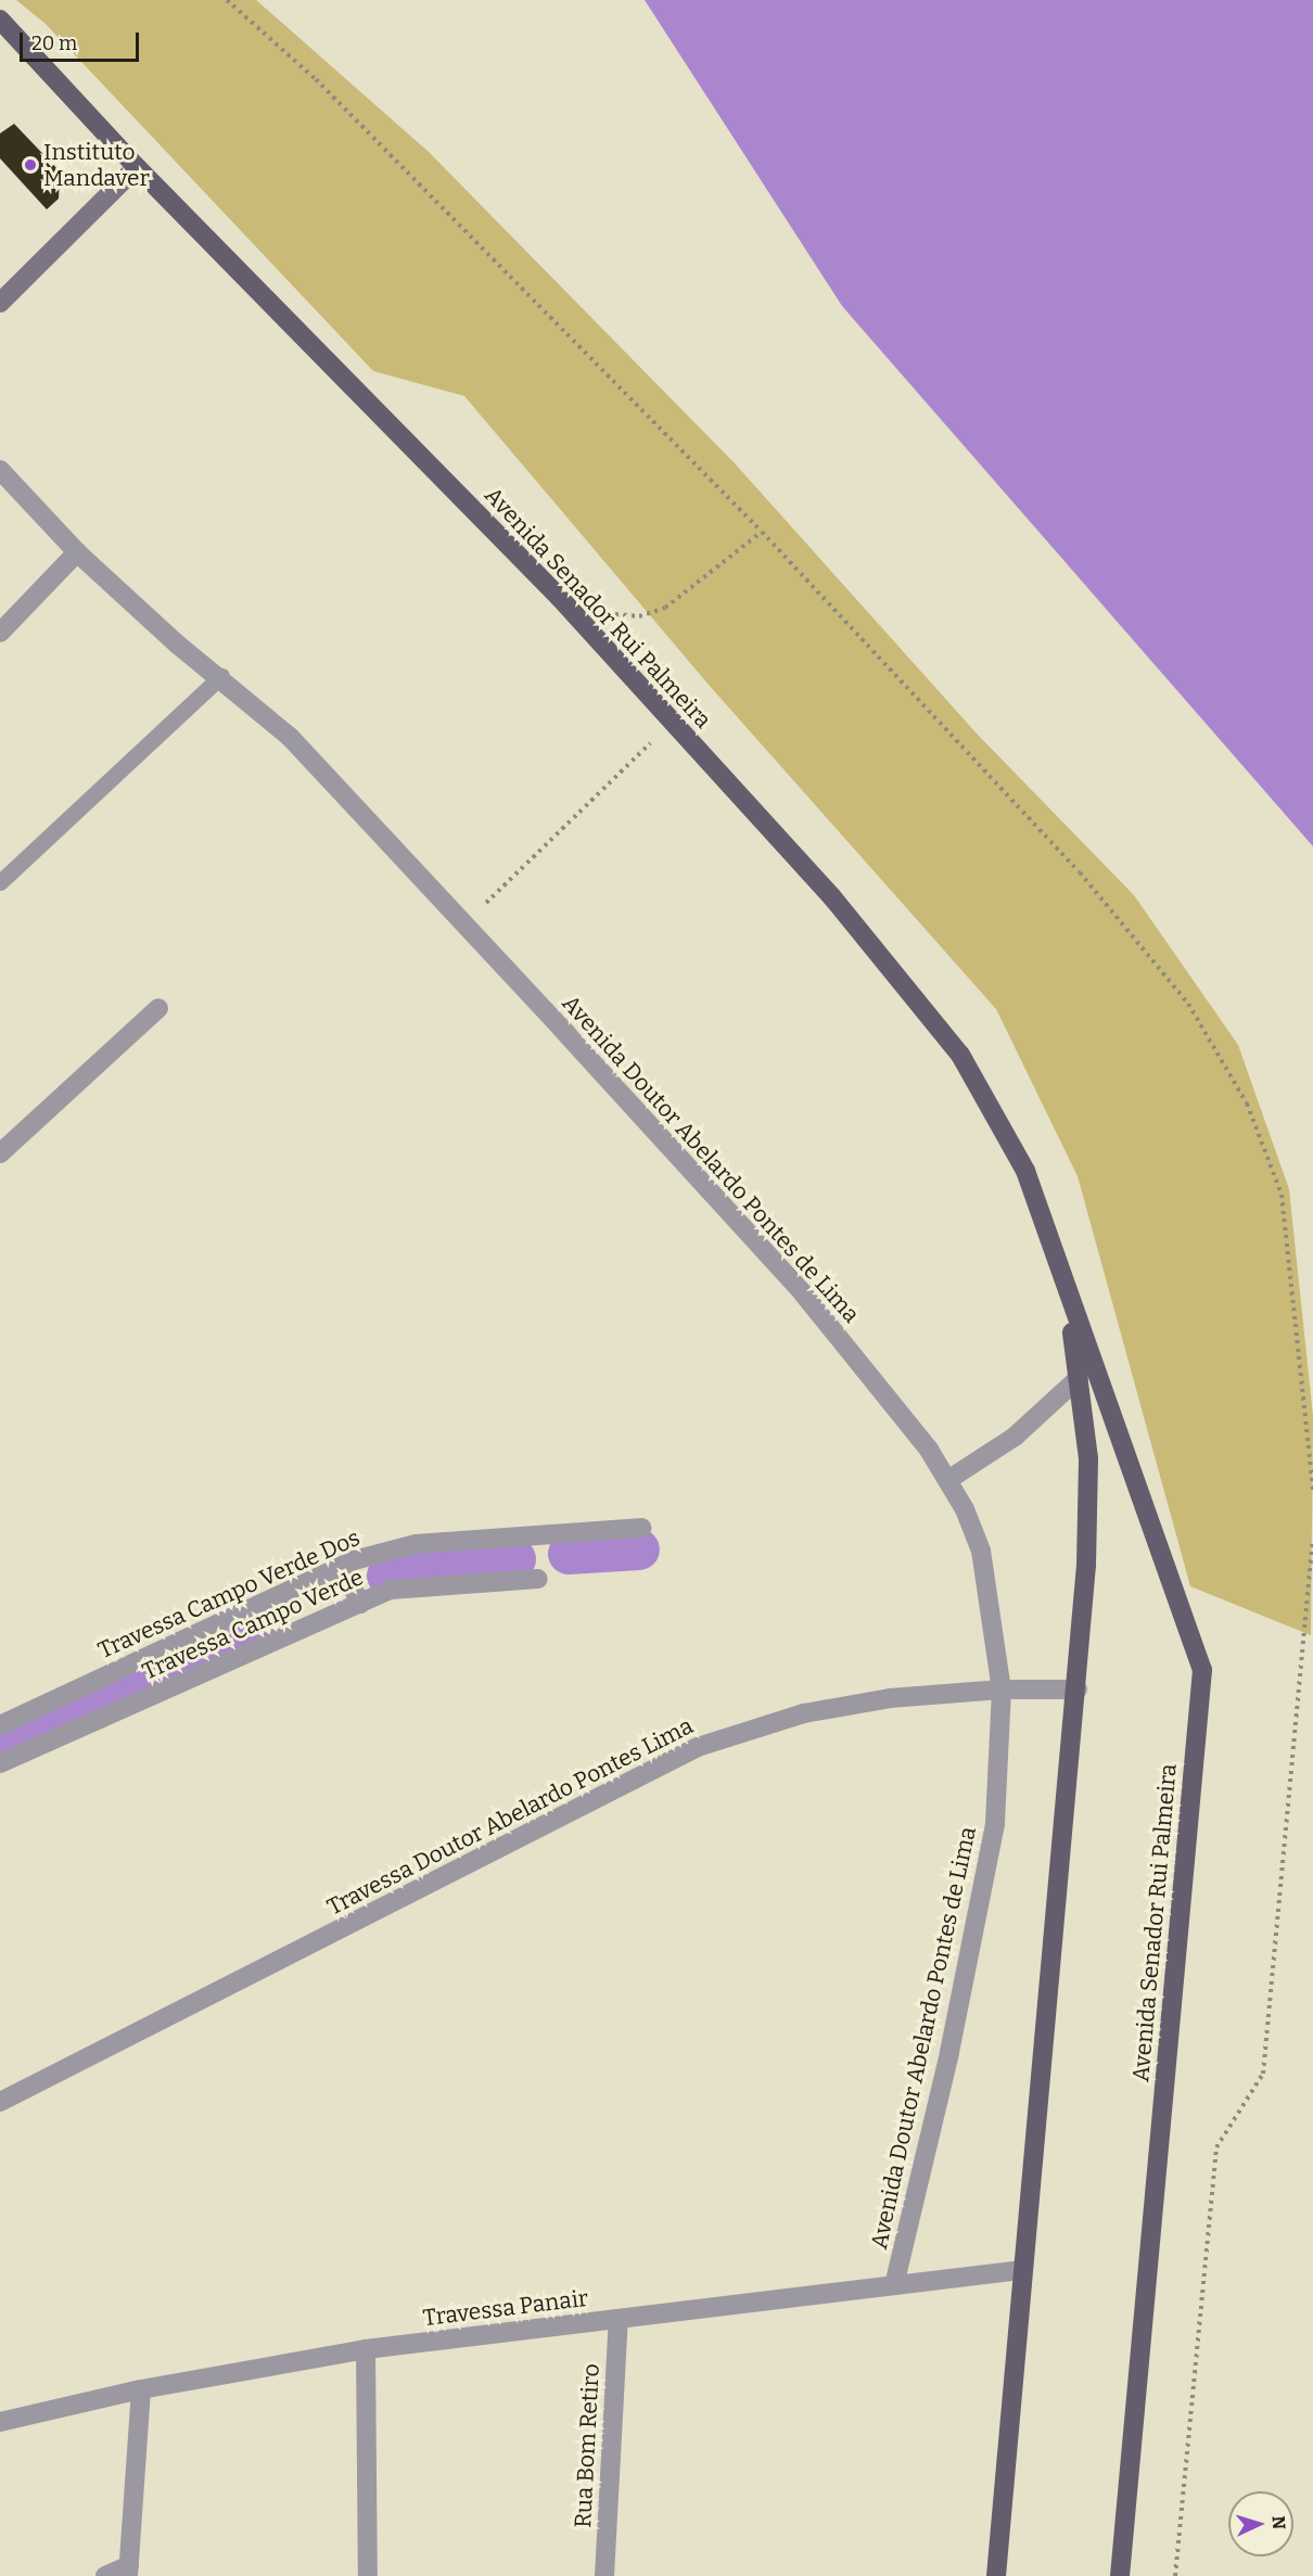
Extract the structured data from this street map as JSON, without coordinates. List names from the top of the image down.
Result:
{
  "streets": {
    "main road": ["Avenida Senador Rui Palmeira"],
    "street": [
      "Avenida Doutor Abelardo Pontes de Lima",
      "Travessa Campo Verde Dos",
      "Travessa Campo Verde",
      "Travessa Doutor Abelardo Pontes Lima",
      "Travessa Panair",
      "Rua Bom Retiro"
    ]
  },
  "crossings": [
    ["Avenida Senador Rui Palmeira", "Travessa Doutor Abelardo Pontes Lima"],
    ["Avenida Senador Rui Palmeira", "Travessa Panair"],
    ["Avenida Doutor Abelardo Pontes de Lima", "Travessa Doutor Abelardo Pontes Lima"],
    ["Avenida Doutor Abelardo Pontes de Lima", "Travessa Panair"],
    ["Travessa Panair", "Rua Bom Retiro"]
  ],
  "places": ["Instituto Mandaver"],
  "scale_bar": "20 m",
  "north": "right"
}
